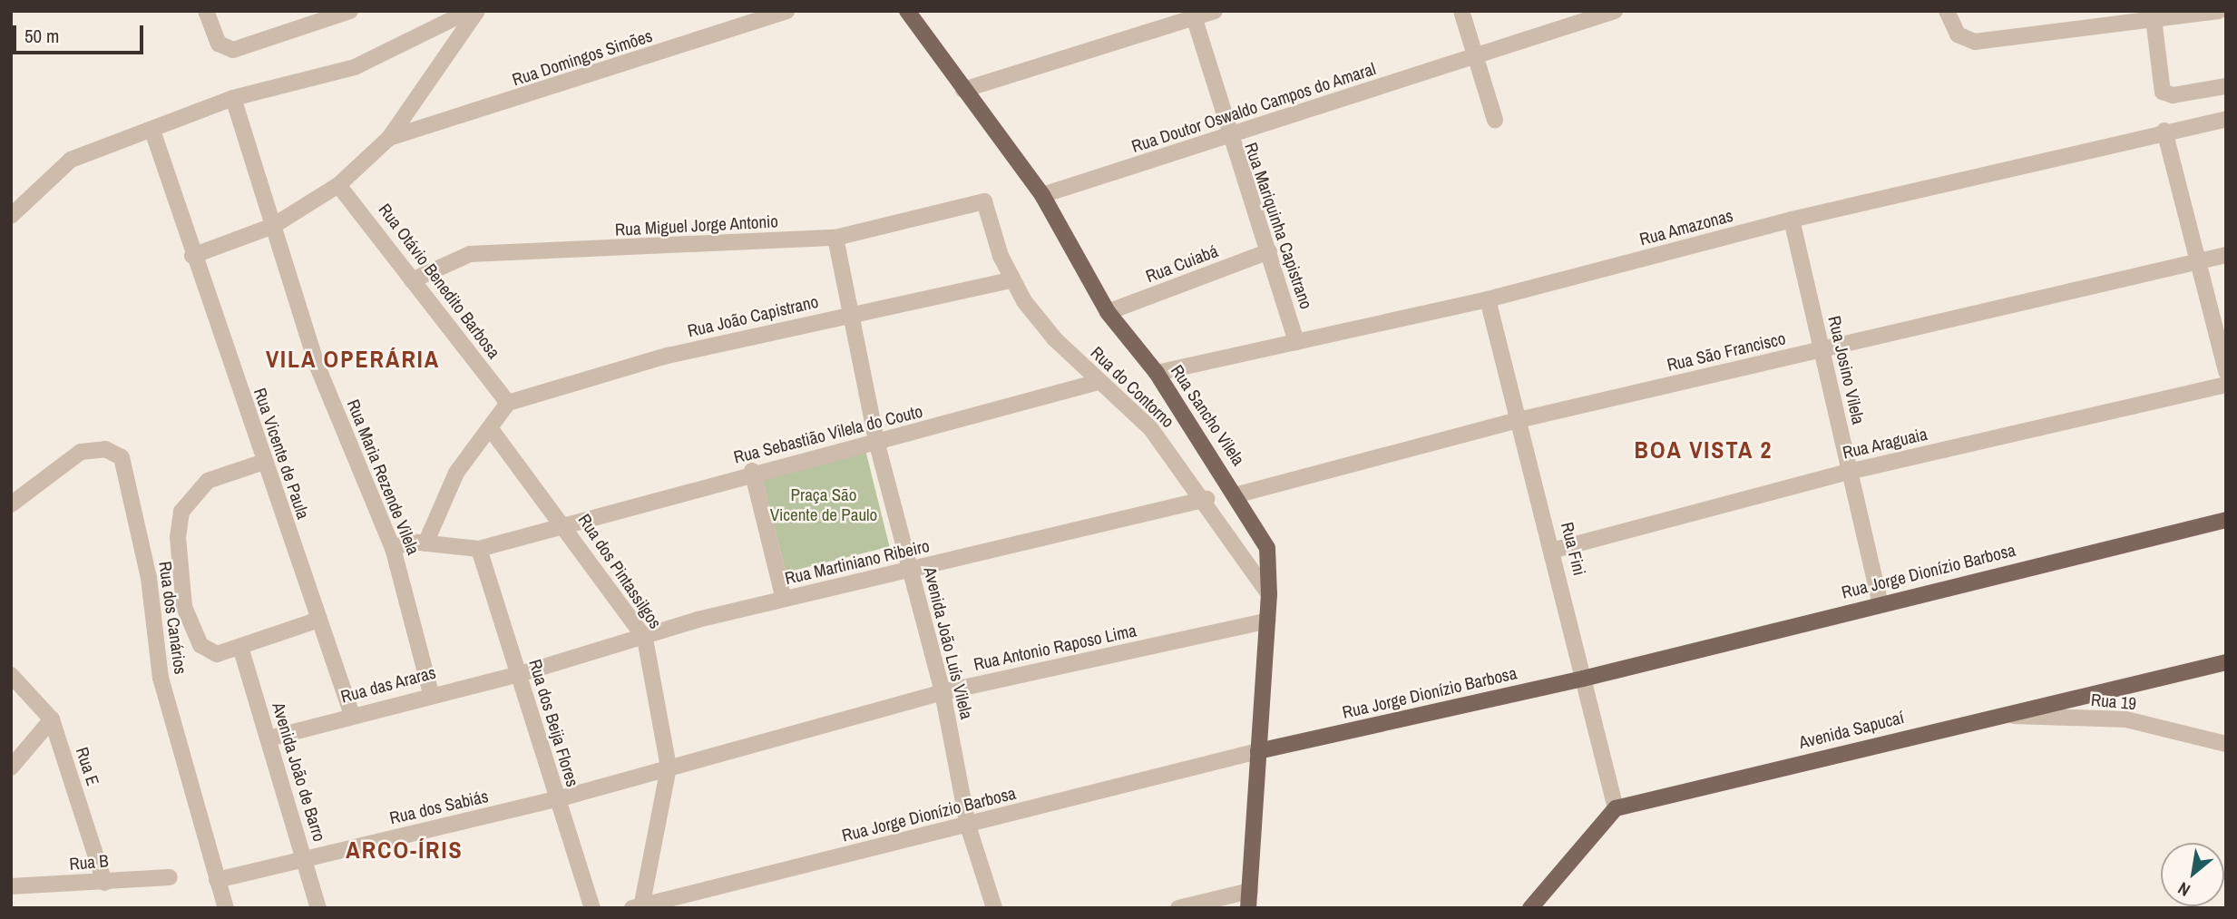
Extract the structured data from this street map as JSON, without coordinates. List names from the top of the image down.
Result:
{
  "streets": {
    "main road": ["Rua Sancho Vilela", "Rua Jorge Dionízio Barbosa", "Avenida Sapucaí"],
    "street": [
      "Rua Domingos Simões",
      "Rua Doutor Oswaldo Campos do Amaral",
      "Rua Miguel Jorge Antonio",
      "Rua Mariquinha Capistrano",
      "Rua Amazonas",
      "Rua Cuiabá",
      "Rua Otávio Benedito Barbosa",
      "Rua João Capistrano",
      "Rua São Francisco",
      "Rua Josino Vilela",
      "Rua do Contorno",
      "Rua Sebastião Vilela do Couto",
      "Rua Araguaia",
      "Rua Vicente de Paula",
      "Rua Maria Rezende Vilela",
      "Rua Fini",
      "Rua Martiniano Ribeiro",
      "Rua dos Pintassilgos",
      "Rua dos Canários",
      "Avenida João Luís Vilela",
      "Rua Antonio Raposo Lima",
      "Rua das Araras",
      "Rua 19",
      "Rua dos Beija Flores",
      "Rua E",
      "Avenida João de Barro",
      "Rua dos Sabiás",
      "Rua B"
    ]
  },
  "crossings": [
    ["Rua Doutor Oswaldo Campos do Amaral", "Rua Mariquinha Capistrano"],
    ["Rua Doutor Oswaldo Campos do Amaral", "Rua Sancho Vilela"],
    ["Rua Miguel Jorge Antonio", "Rua Otávio Benedito Barbosa"],
    ["Rua Miguel Jorge Antonio", "Rua do Contorno"],
    ["Rua Miguel Jorge Antonio", "Avenida João Luís Vilela"],
    ["Rua Mariquinha Capistrano", "Rua Amazonas"],
    ["Rua Mariquinha Capistrano", "Rua Cuiabá"],
    ["Rua Amazonas", "Rua Josino Vilela"],
    ["Rua Amazonas", "Rua Sancho Vilela"],
    ["Rua Amazonas", "Rua Fini"],
    ["Rua Cuiabá", "Rua Sancho Vilela"],
    ["Rua Otávio Benedito Barbosa", "Rua João Capistrano"],
    ["Rua João Capistrano", "Rua do Contorno"],
    ["Rua João Capistrano", "Avenida João Luís Vilela"],
    ["Rua São Francisco", "Rua Josino Vilela"],
    ["Rua São Francisco", "Rua Sancho Vilela"],
    ["Rua São Francisco", "Rua Fini"],
    ["Rua Josino Vilela", "Rua Araguaia"],
    ["Rua Josino Vilela", "Rua Jorge Dionízio Barbosa"],
    ["Rua do Contorno", "Rua Sancho Vilela"],
    ["Rua do Contorno", "Rua Sebastião Vilela do Couto"],
    ["Rua do Contorno", "Rua Martiniano Ribeiro"],
    ["Rua Sancho Vilela", "Rua Jorge Dionízio Barbosa"],
    ["Rua Sancho Vilela", "Rua Antonio Raposo Lima"],
    ["Rua Sebastião Vilela do Couto", "Rua Maria Rezende Vilela"],
    ["Rua Sebastião Vilela do Couto", "Rua dos Pintassilgos"],
    ["Rua Sebastião Vilela do Couto", "Avenida João Luís Vilela"],
    ["Rua Sebastião Vilela do Couto", "Rua dos Beija Flores"],
    ["Rua Araguaia", "Rua Fini"],
    ["Rua Vicente de Paula", "Rua das Araras"],
    ["Rua Maria Rezende Vilela", "Rua das Araras"],
    ["Rua Fini", "Rua Jorge Dionízio Barbosa"],
    ["Rua Fini", "Avenida Sapucaí"],
    ["Rua Martiniano Ribeiro", "Rua dos Pintassilgos"],
    ["Rua Martiniano Ribeiro", "Avenida João Luís Vilela"],
    ["Rua Martiniano Ribeiro", "Rua das Araras"],
    ["Rua Martiniano Ribeiro", "Rua dos Beija Flores"],
    ["Rua dos Pintassilgos", "Rua Jorge Dionízio Barbosa"],
    ["Rua dos Pintassilgos", "Rua Antonio Raposo Lima"],
    ["Rua dos Pintassilgos", "Rua dos Sabiás"],
    ["Rua Jorge Dionízio Barbosa", "Avenida João Luís Vilela"],
    ["Rua dos Canários", "Rua dos Sabiás"],
    ["Avenida João Luís Vilela", "Rua Antonio Raposo Lima"],
    ["Rua Antonio Raposo Lima", "Rua dos Sabiás"],
    ["Rua das Araras", "Rua dos Beija Flores"],
    ["Rua das Araras", "Avenida João de Barro"],
    ["Rua 19", "Avenida Sapucaí"],
    ["Rua dos Beija Flores", "Rua dos Sabiás"],
    ["Rua E", "Rua B"],
    ["Avenida João de Barro", "Rua dos Sabiás"]
  ],
  "districts": ["VILA OPERÁRIA", "BOA VISTA 2", "ARCO-ÍRIS"],
  "parks": ["Praça São Vicente de Paulo"],
  "scale_bar": "50 m",
  "north": "bottom left"
}
